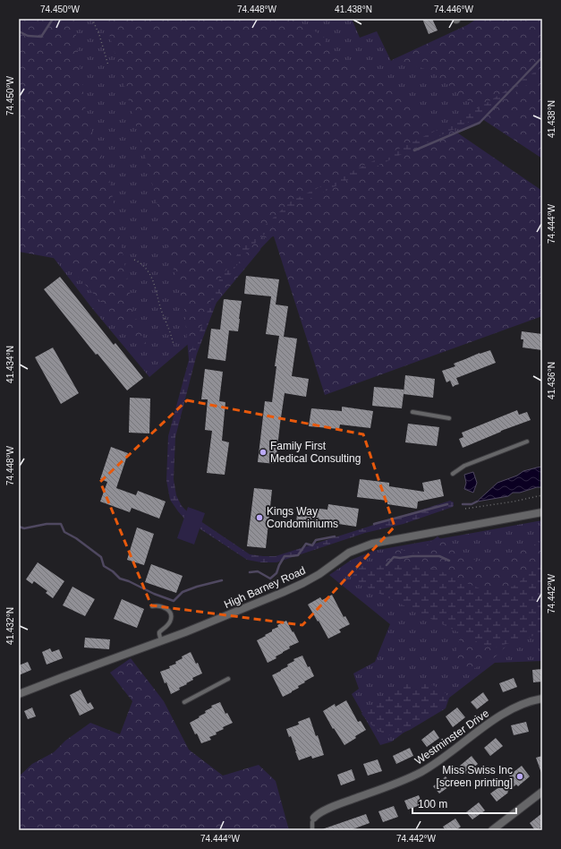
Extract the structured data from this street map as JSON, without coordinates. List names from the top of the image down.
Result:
{
  "streets": {
    "street": ["High Barney Road", "Westminster Drive"]
  },
  "places": ["Family First Medical Consulting", "Kings Way Condominiums", "Miss Swiss Inc [screen printing]"],
  "scale_bar": "100 m",
  "coordinates": [
    "74.450°W",
    "74.448°W",
    "41.438°N",
    "74.446°W",
    "74.444°W",
    "41.434°N",
    "41.436°N",
    "74.442°W",
    "41.432°N"
  ]
}
